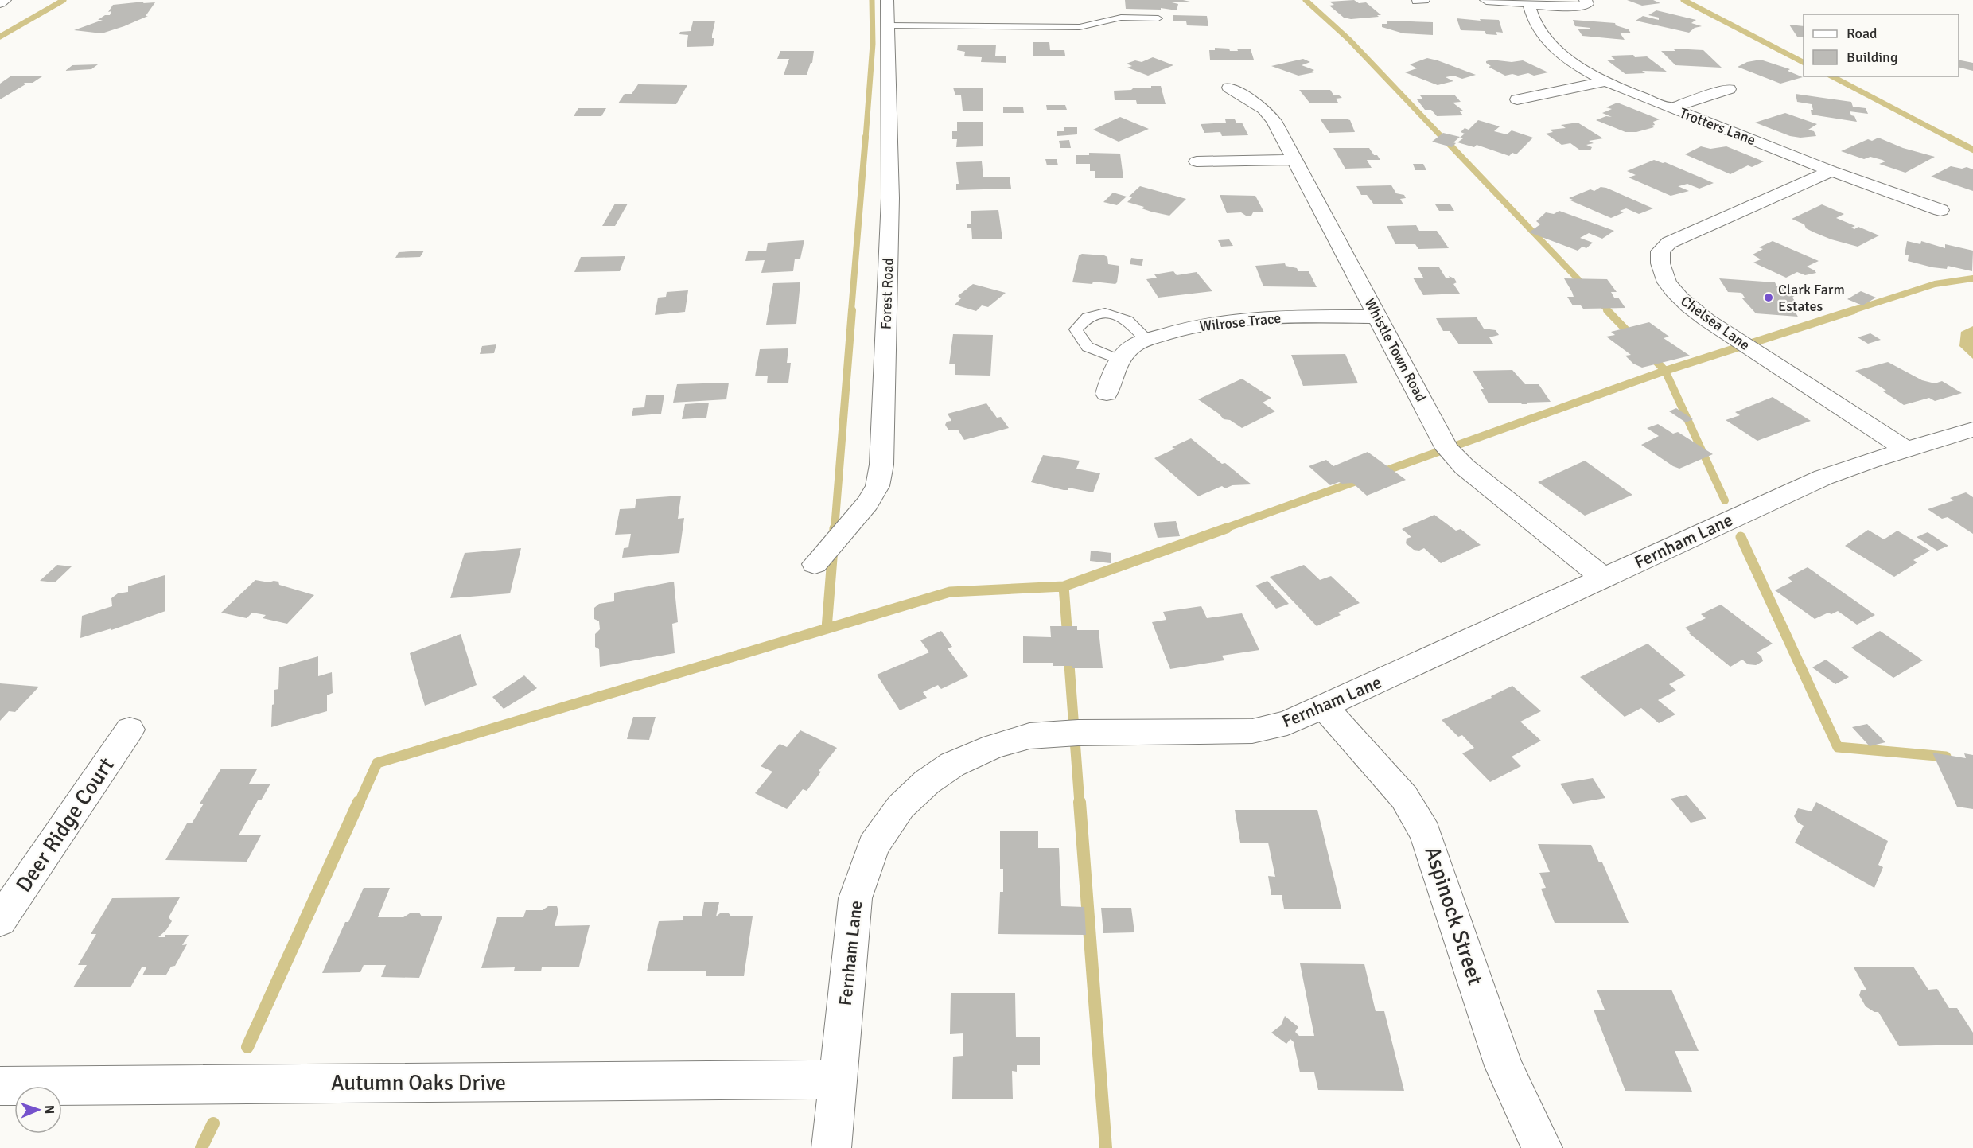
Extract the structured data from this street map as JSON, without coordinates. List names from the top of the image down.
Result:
{
  "streets": {
    "street": [
      "Trotters Lane",
      "Forest Road",
      "Wilrose Trace",
      "Chelsea Lane",
      "Whistle Town Road",
      "Fernham Lane",
      "Deer Ridge Court",
      "Aspinock Street",
      "Autumn Oaks Drive"
    ]
  },
  "crossings": [
    ["Trotters Lane", "Chelsea Lane"],
    ["Wilrose Trace", "Whistle Town Road"],
    ["Chelsea Lane", "Fernham Lane"],
    ["Whistle Town Road", "Fernham Lane"],
    ["Fernham Lane", "Aspinock Street"],
    ["Fernham Lane", "Autumn Oaks Drive"]
  ],
  "places": ["Clark Farm Estates"],
  "legend": ["Road", "Building"],
  "north": "right"
}
